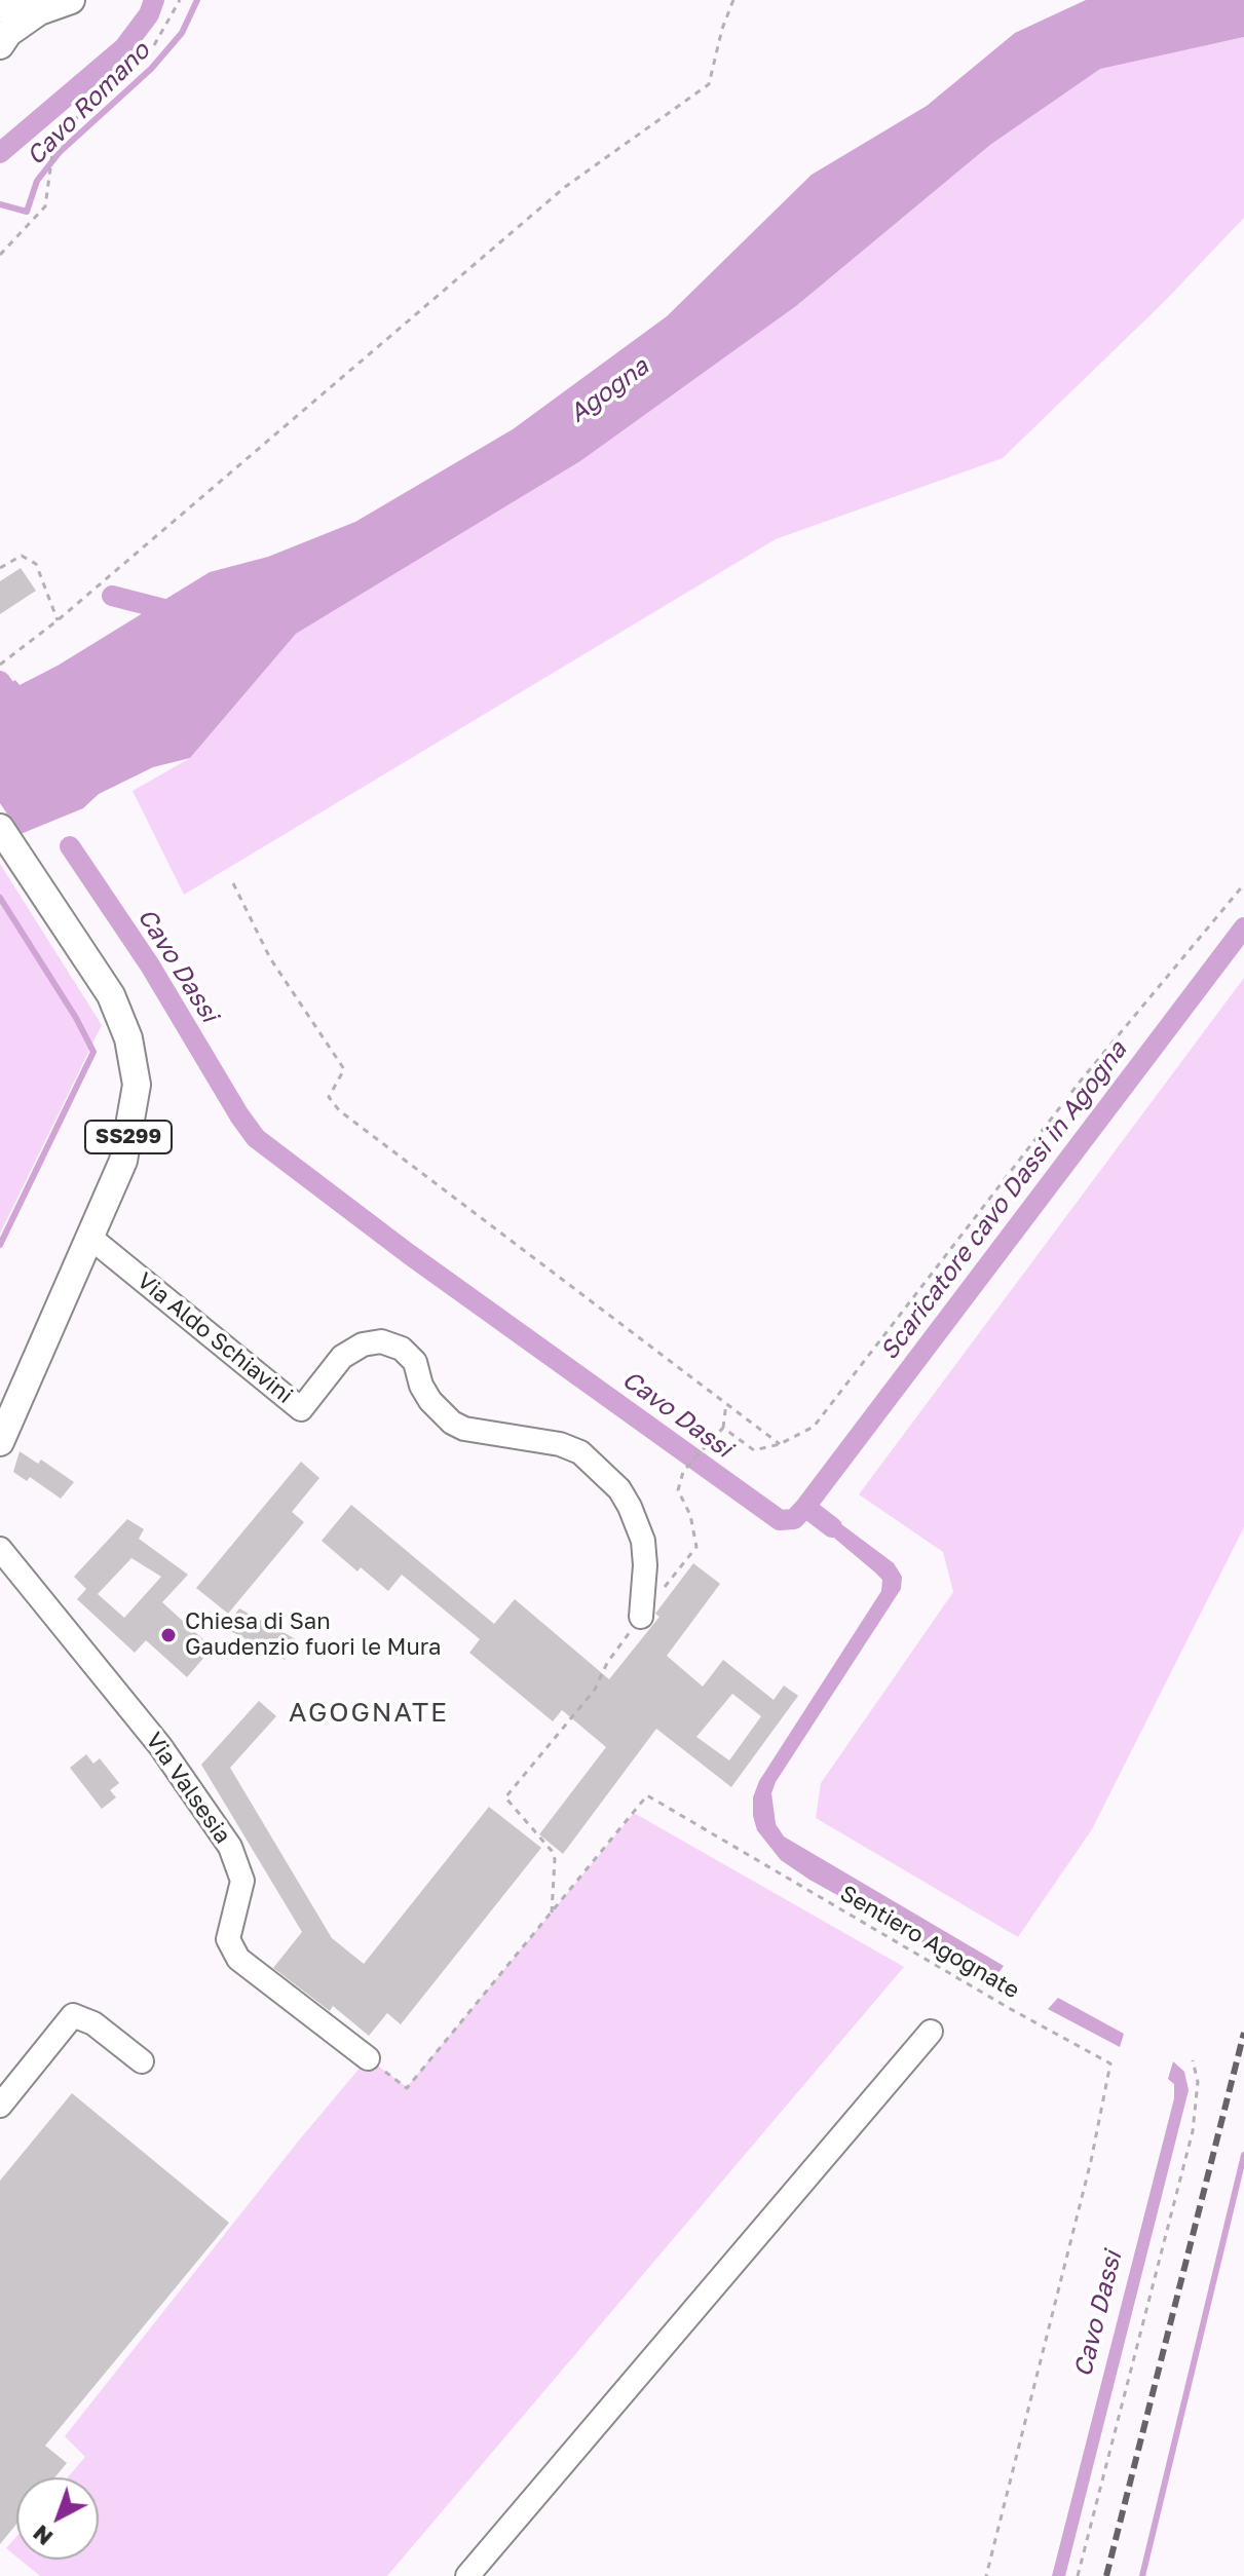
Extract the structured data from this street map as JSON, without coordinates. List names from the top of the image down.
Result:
{
  "streets": {
    "main road": ["SS299"],
    "street": ["Via Aldo Schiavini", "Via Valsesia"],
    "path": ["Sentiero Agognate"]
  },
  "crossings": [
    ["SS299", "Via Aldo Schiavini"],
    ["Via Valsesia", "Sentiero Agognate"]
  ],
  "districts": ["AGOGNATE"],
  "water": [
    "Cavo Romano",
    "Agogna",
    "Cavo Dassi",
    "Scaricatore cavo Dassi in Agogna"
  ],
  "places": ["Chiesa di San Gaudenzio fuori le Mura"],
  "north": "bottom left"
}
